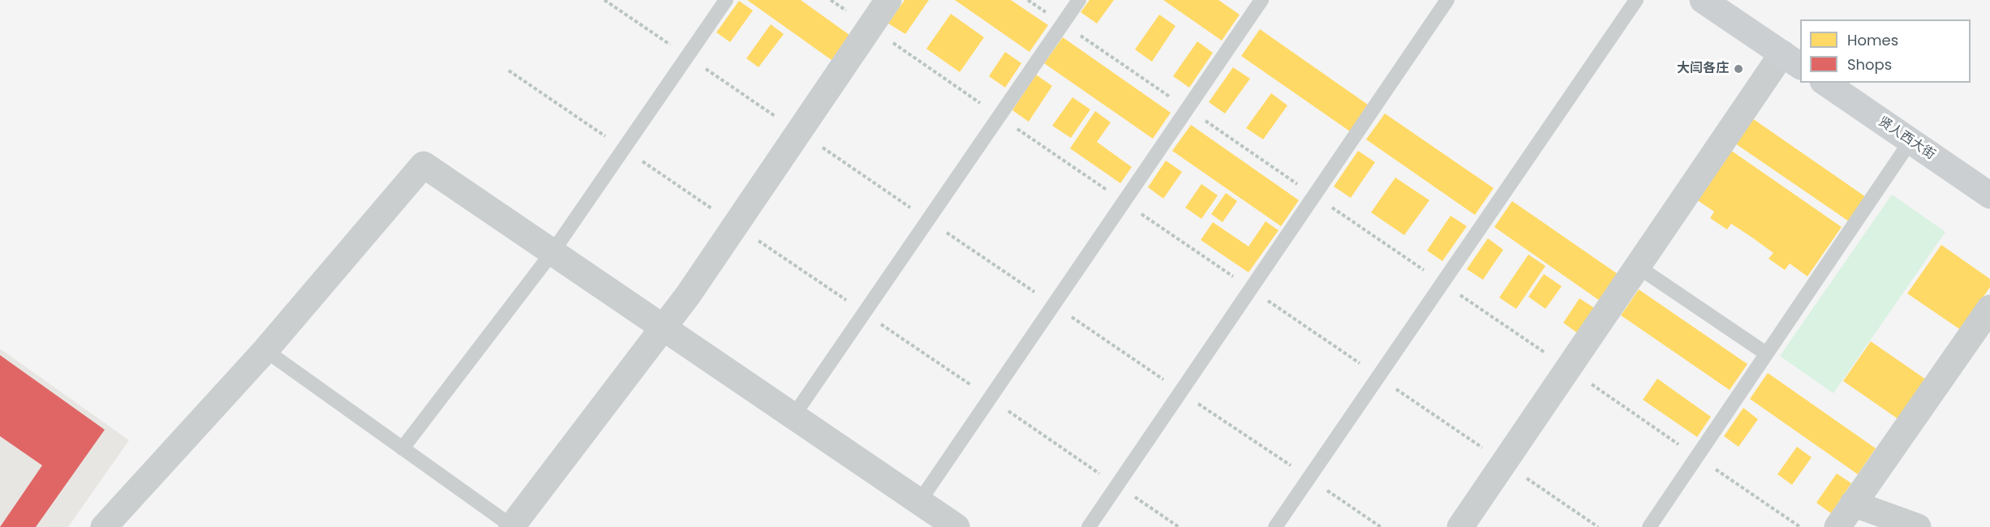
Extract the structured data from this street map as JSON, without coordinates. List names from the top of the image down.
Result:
{
  "streets": {
    "street": ["贤人西大街"]
  },
  "places": ["大闫各庄"],
  "legend": ["Homes", "Shops"]
}
